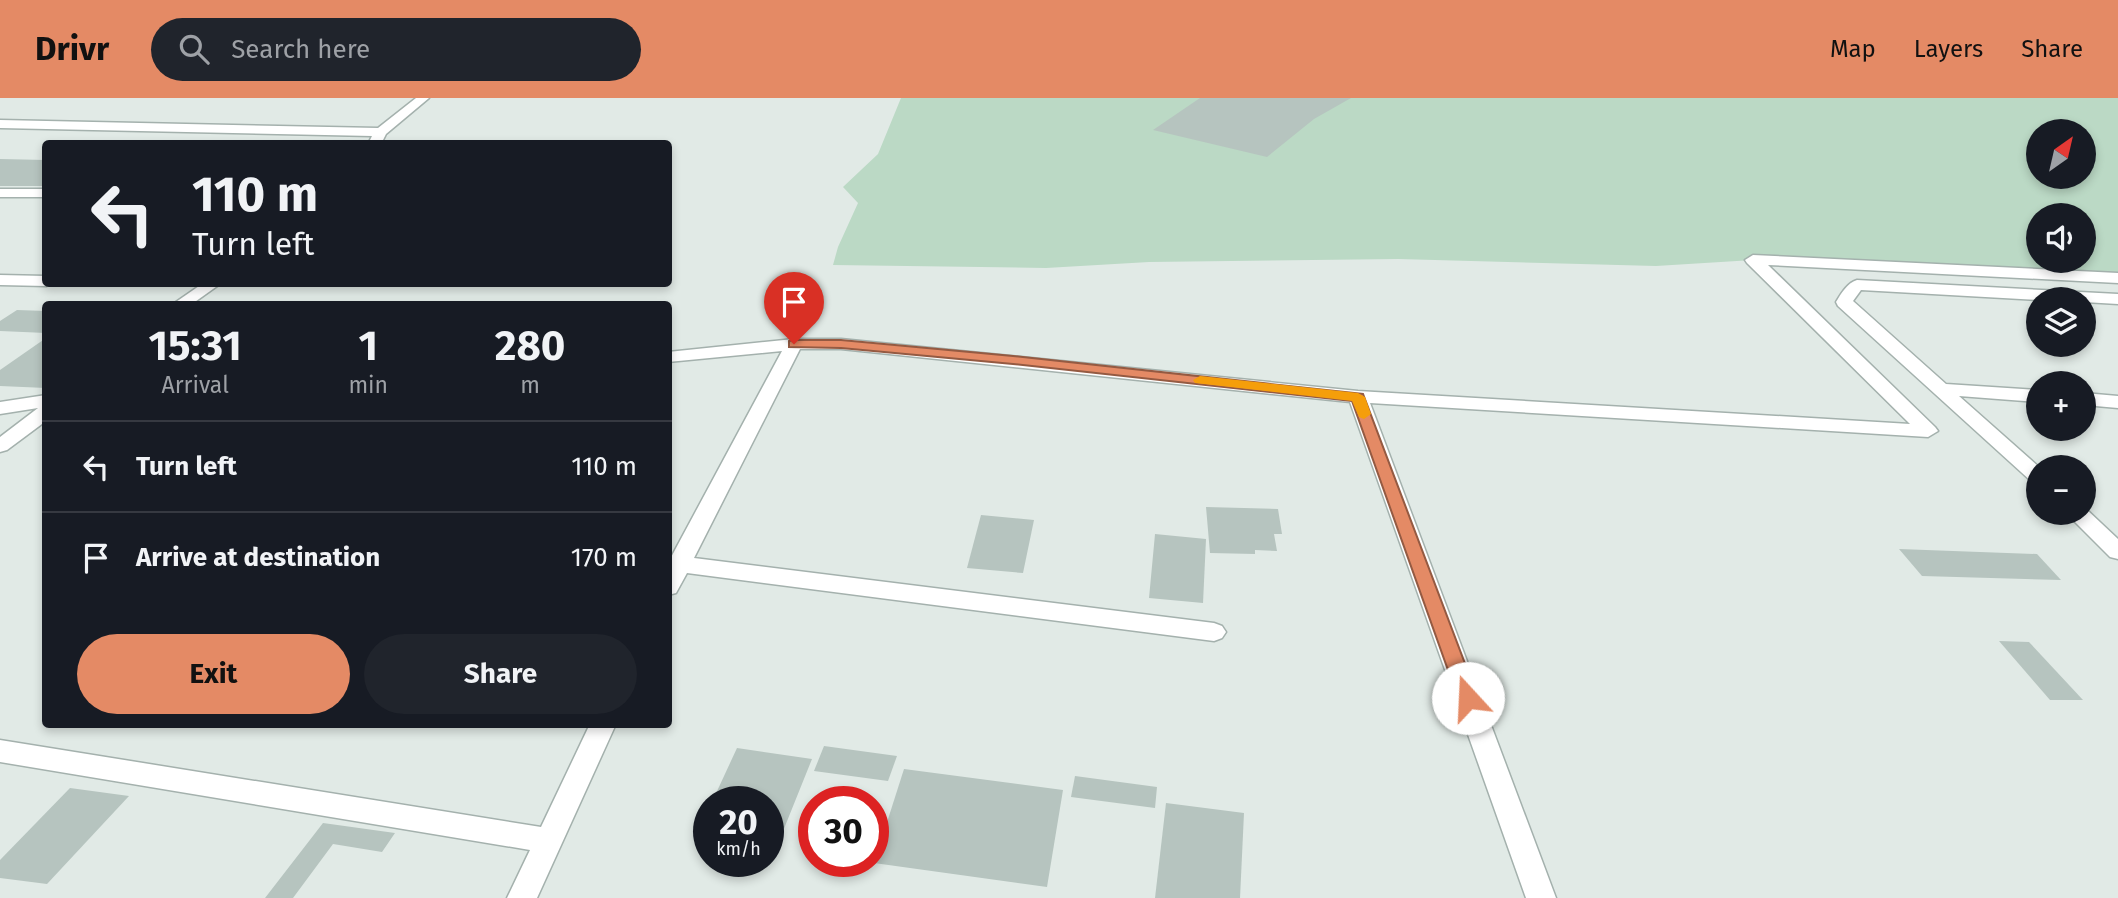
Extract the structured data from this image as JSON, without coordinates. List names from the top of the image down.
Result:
{
  "north": "top right",
  "page": {
    "header": "Drivr",
    "search": "Search here",
    "nav": ["Map", "Layers", "Share"],
    "map_buttons": ["+", "−"],
    "turn": ["110 m", "Turn left"],
    "eta": [
      "15:31",
      "Arrival",
      "1",
      "min",
      "280",
      "m"
    ],
    "list": [
      {
        "name": "Turn left",
        "value": "110 m"
      },
      {
        "name": "Arrive at destination",
        "value": "170 m"
      }
    ],
    "buttons": ["Exit", "Share"],
    "speed": "20 km/h",
    "limit": "30"
  }
}
